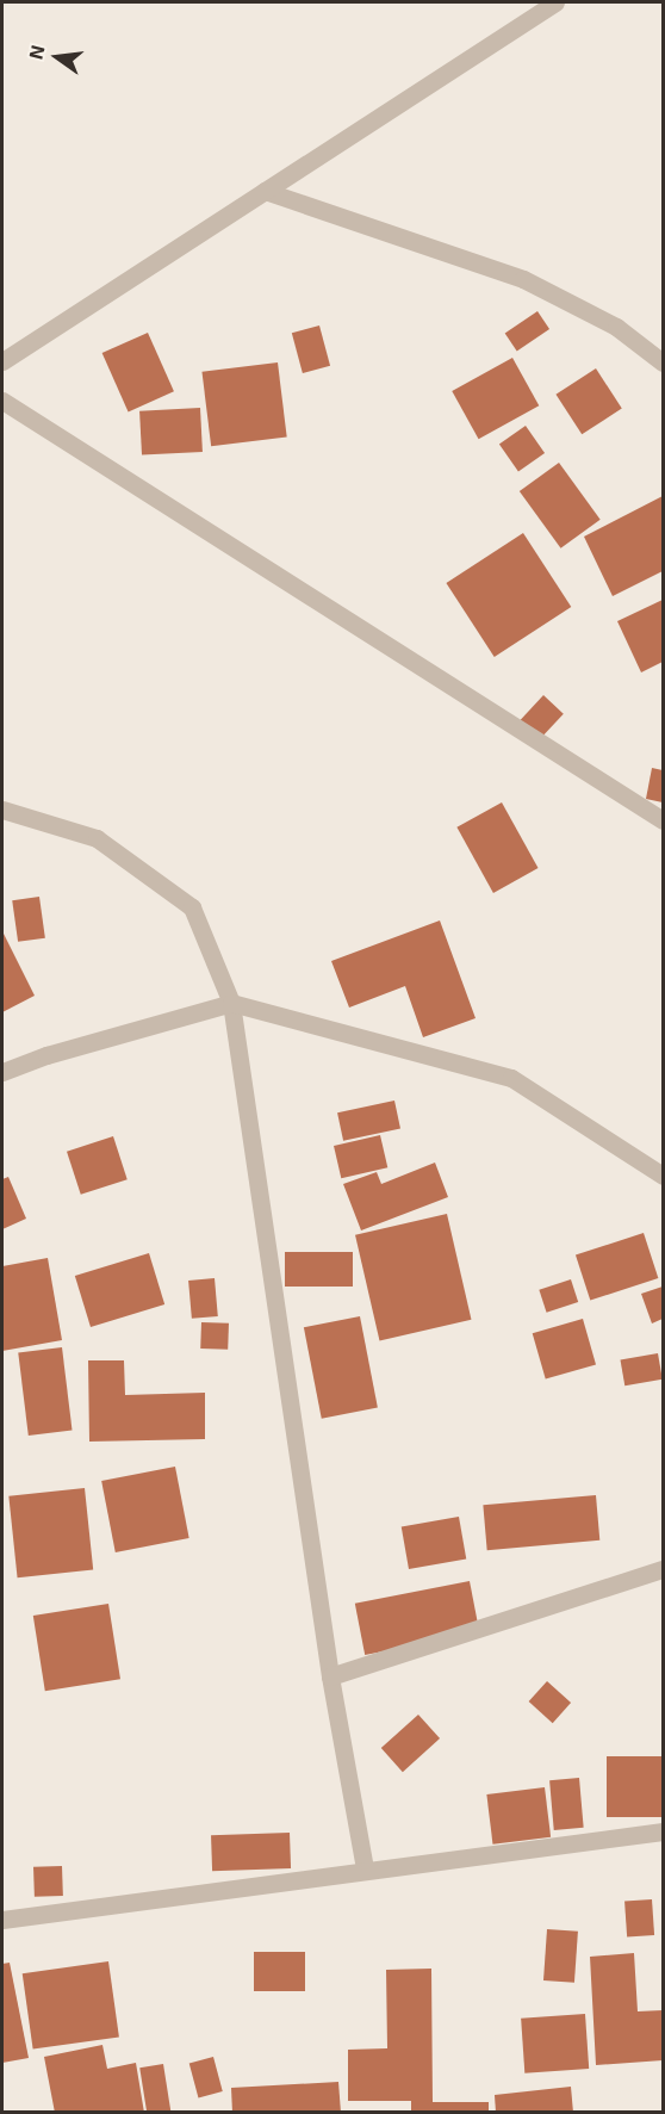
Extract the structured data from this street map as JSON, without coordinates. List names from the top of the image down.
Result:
{
  "north": "left"
}
